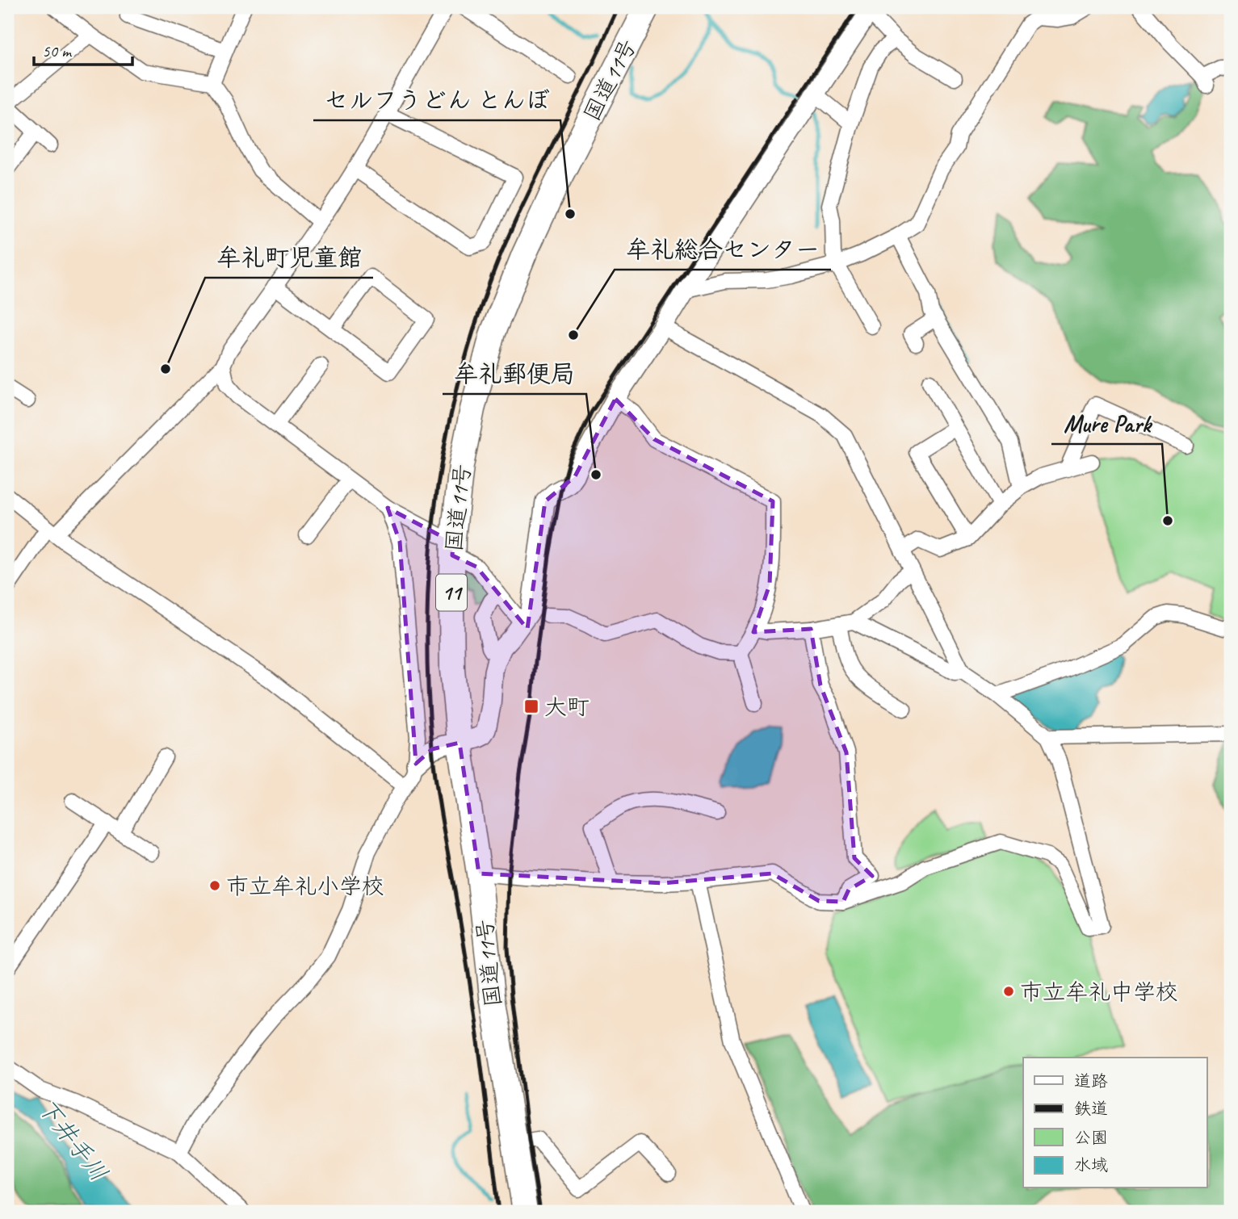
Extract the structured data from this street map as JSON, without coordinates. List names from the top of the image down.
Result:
{
  "streets": {
    "highway": ["国道11号", "11"]
  },
  "water": ["下井手川"],
  "places": {
    "other": [
      "セルフうどん とんぼ",
      "牟礼総合センター",
      "牟礼町児童館",
      "牟礼郵便局",
      "Mure Park",
      "市立牟礼小学校",
      "市立牟礼中学校"
    ],
    "transit": ["大町"]
  },
  "legend": [
    "道路",
    "鉄道",
    "公園",
    "水域"
  ],
  "scale_bar": "50 m"
}
